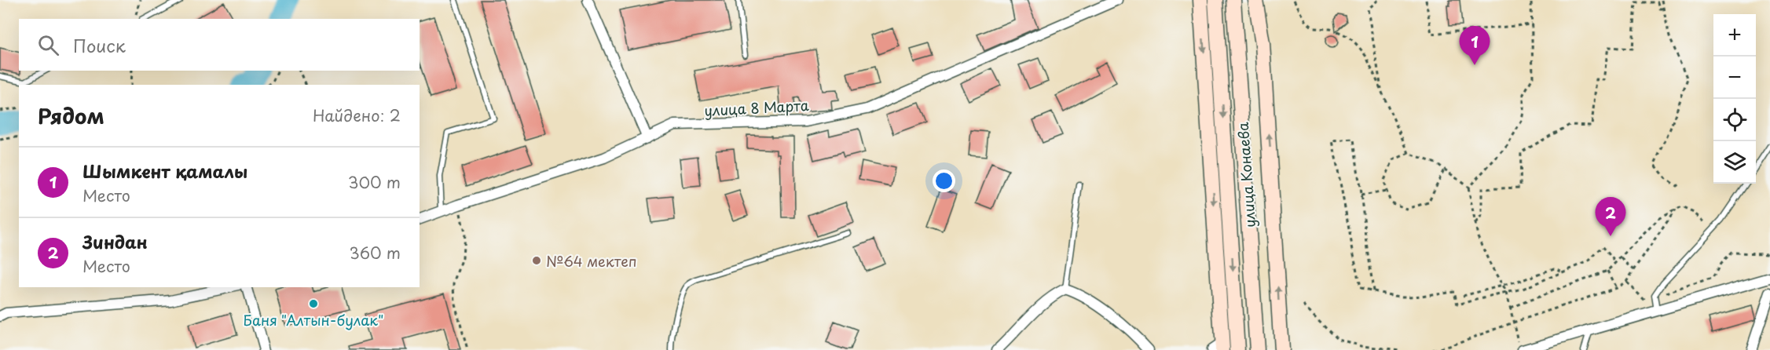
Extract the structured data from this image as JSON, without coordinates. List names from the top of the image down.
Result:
{
  "streets": {
    "main road": ["улица Конаева"],
    "street": ["улица 8 Марта"]
  },
  "places": ["№64 мектеп", "Баня \"Алтын-булак\""],
  "page": {
    "map_buttons": ["+", "−"],
    "search": "Поиск",
    "pins": ["1", "2"],
    "heading": ["Рядом", "Найдено: 2"],
    "list": [
      {
        "mark": "1",
        "name": "Шымкент қамалы",
        "note": "Место",
        "value": "300 m"
      },
      {
        "mark": "2",
        "name": "Зиндан",
        "note": "Место",
        "value": "360 m"
      }
    ]
  }
}
